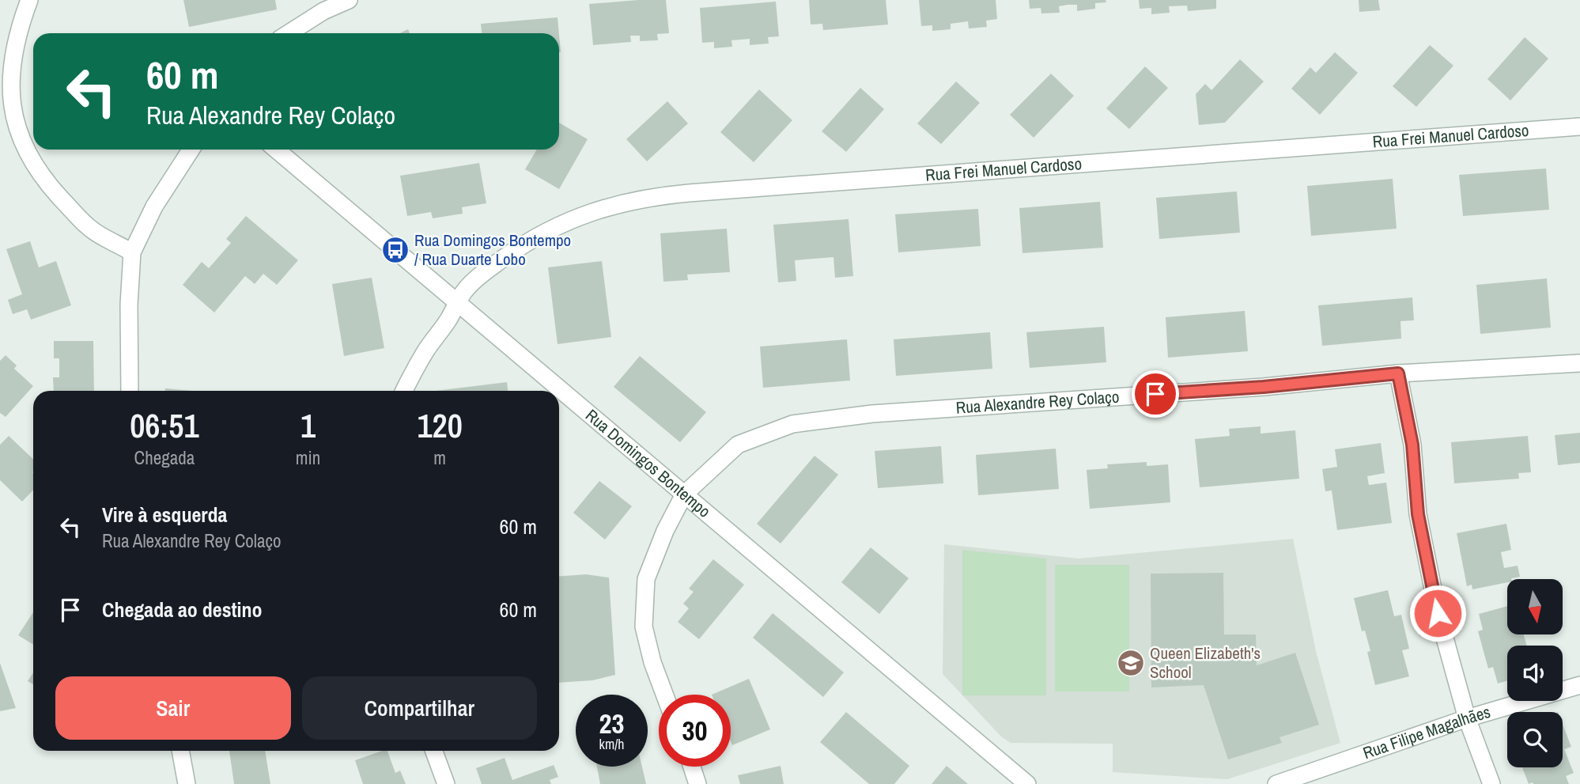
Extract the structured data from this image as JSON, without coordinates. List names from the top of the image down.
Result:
{
  "streets": {
    "street": [
      "Rua Frei Manuel Cardoso",
      "Rua Alexandre Rey Colaço",
      "Rua Domingos Bontempo",
      "Rua Filipe Magalhães"
    ]
  },
  "crossings": [
    ["Rua Frei Manuel Cardoso", "Rua Domingos Bontempo"],
    ["Rua Alexandre Rey Colaço", "Rua Domingos Bontempo"]
  ],
  "places": {
    "bus stop": ["Rua Domingos Bontempo / Rua Duarte Lobo"],
    "school or university": ["Queen Elizabeth's School"]
  },
  "north": "bottom",
  "page": {
    "turn": ["60 m", "Rua Alexandre Rey Colaço"],
    "eta": [
      "06:51",
      "Chegada",
      "1",
      "min",
      "120",
      "m"
    ],
    "list": [
      {
        "name": "Vire à esquerda",
        "note": "Rua Alexandre Rey Colaço",
        "value": "60 m"
      },
      {
        "name": "Chegada ao destino",
        "value": "60 m"
      }
    ],
    "buttons": ["Sair", "Compartilhar"],
    "speed": "23 km/h",
    "limit": "30"
  }
}
